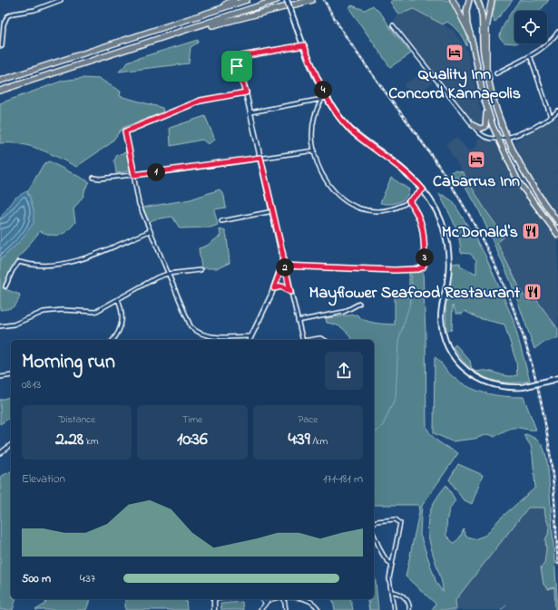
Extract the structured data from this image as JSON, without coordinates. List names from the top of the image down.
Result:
{
  "places": {
    "hotel": ["Quality Inn Concord Kannapolis", "Cabarrus Inn"],
    "restaurant": ["McDonald's", "Mayflower Seafood Restaurant"]
  },
  "page": {
    "pins": [
      "4",
      "1",
      "3",
      "2"
    ],
    "heading": ["Morning run", "08:13"],
    "stats": [
      ["Distance", "2.28 km"],
      ["Time", "10:36"],
      ["Pace", "4:39 /km"]
    ],
    "chart": ["Elevation", "171–181 m"],
    "list": [
      {
        "name": "500 m",
        "note": "4:37"
      }
    ]
  }
}
